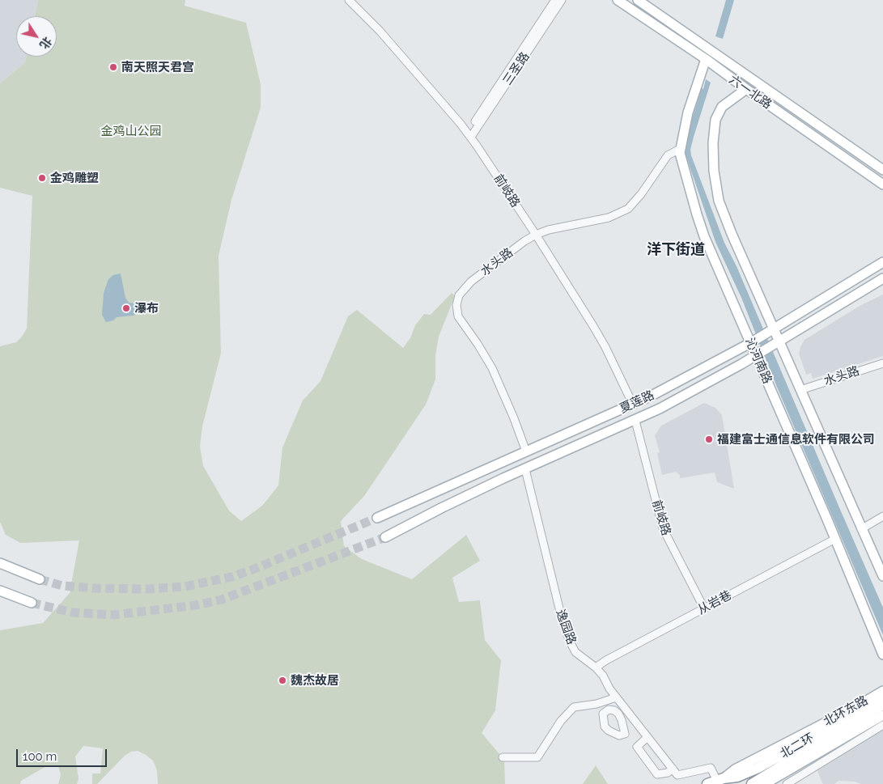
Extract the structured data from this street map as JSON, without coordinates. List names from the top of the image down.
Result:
{
  "streets": {
    "highway": ["北二环"],
    "main road": [
      "六一北路",
      "沁河南路",
      "夏莲路",
      "北环东路"
    ],
    "street": [
      "三圣路",
      "前岐路",
      "水头路",
      "从岩巷",
      "逸园路"
    ]
  },
  "crossings": [
    ["三圣路", "前岐路"],
    ["六一北路", "沁河南路"],
    ["前岐路", "水头路"],
    ["前岐路", "夏莲路"],
    ["前岐路", "从岩巷"],
    ["水头路", "沁河南路"],
    ["水头路", "夏莲路"],
    ["沁河南路", "夏莲路"],
    ["沁河南路", "从岩巷"],
    ["夏莲路", "逸园路"],
    ["从岩巷", "逸园路"],
    ["北环东路", "北二环"]
  ],
  "districts": ["洋下街道"],
  "parks": ["金鸡山公园"],
  "places": [
    "南天照天君宫",
    "金鸡雕塑",
    "瀑布",
    "福建富士通信息软件有限公司",
    "魏杰故居"
  ],
  "scale_bar": "100 m",
  "north": "bottom right"
}
